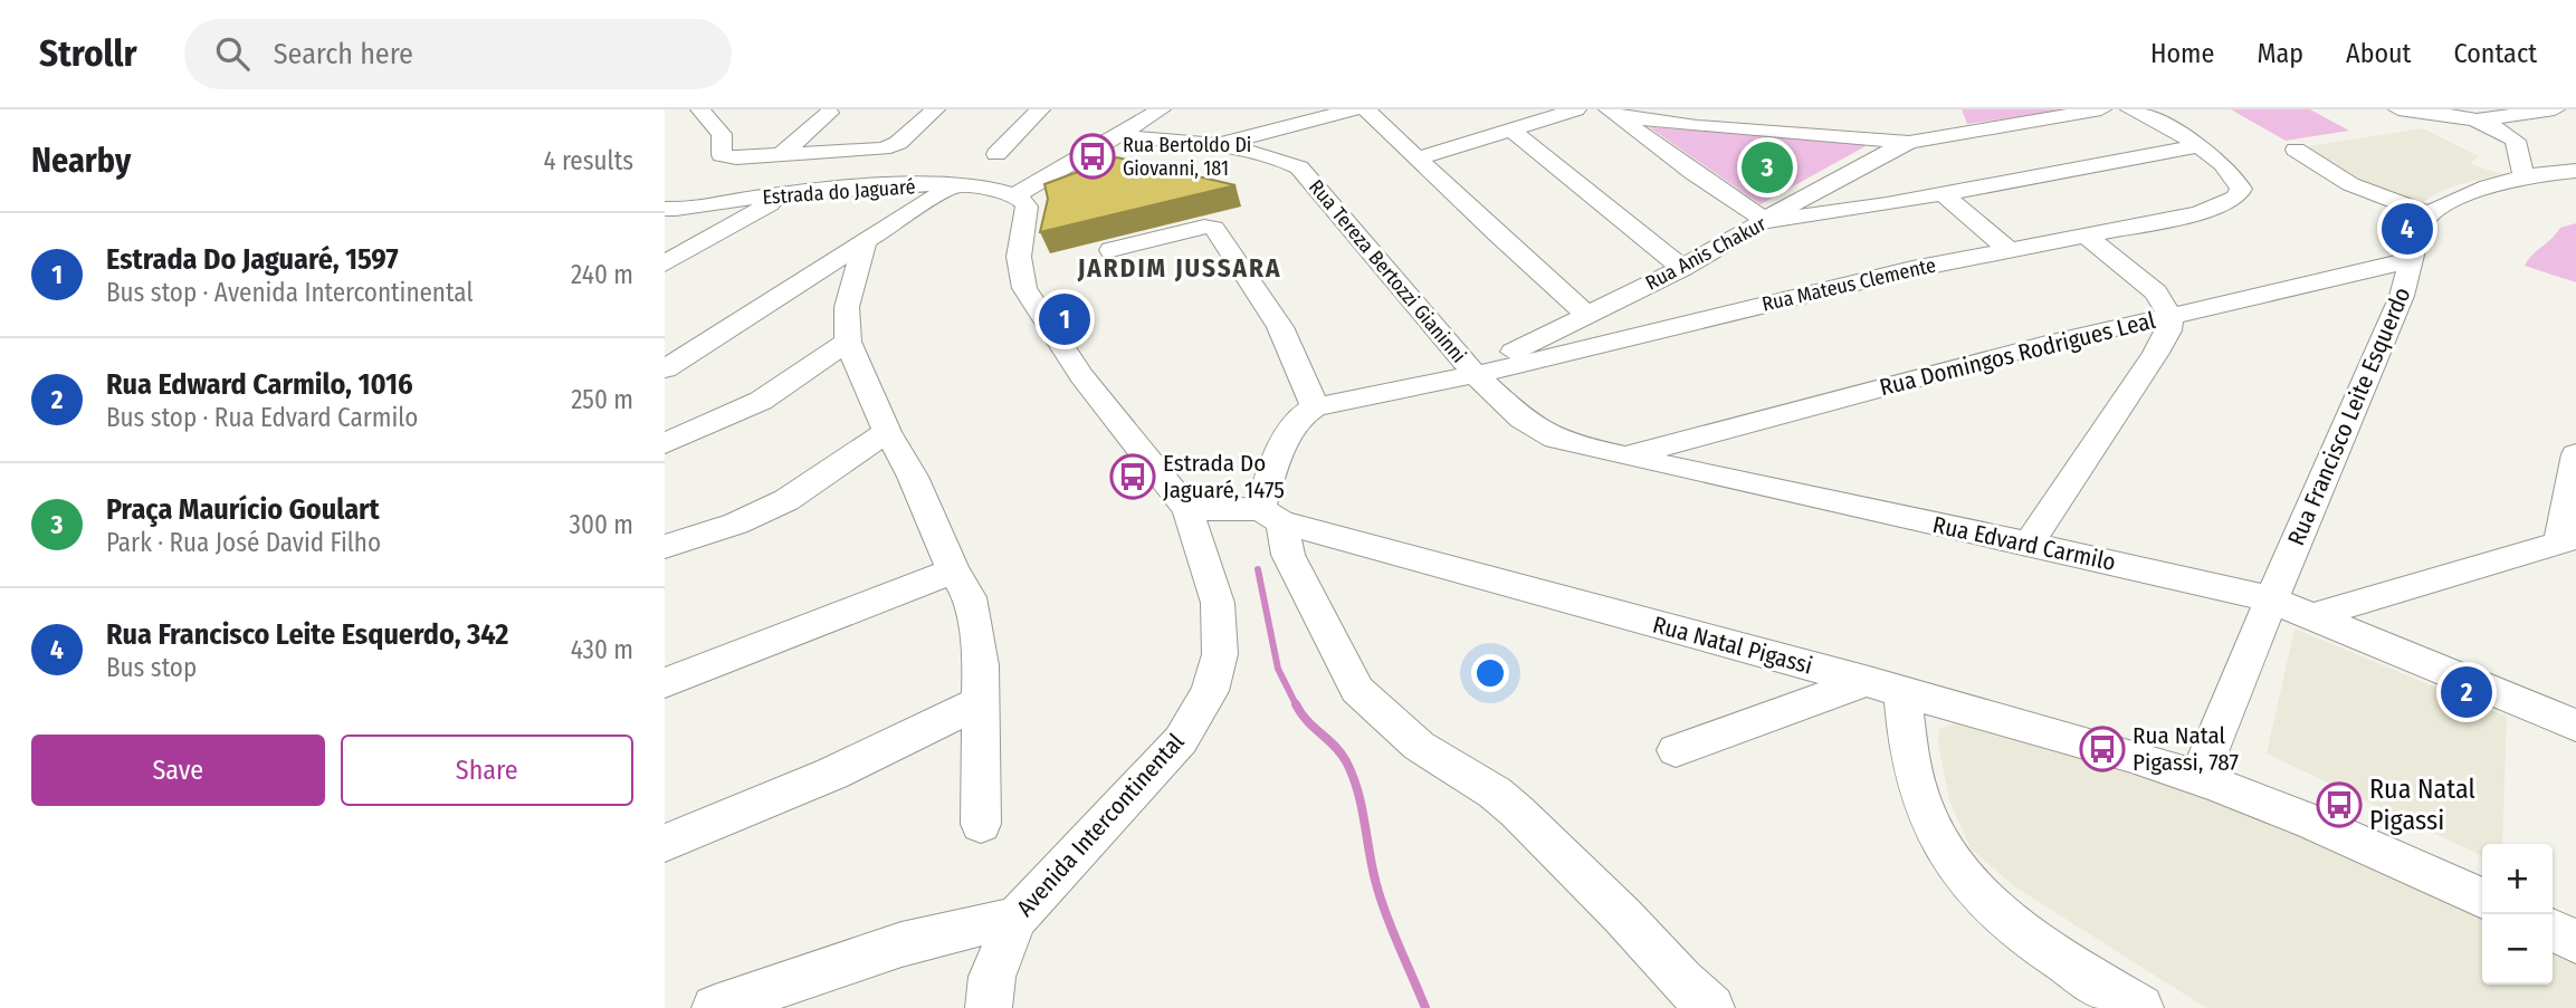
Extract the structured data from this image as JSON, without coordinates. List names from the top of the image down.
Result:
{
  "streets": {
    "street": [
      "Estrada do Jaguaré",
      "Rua Anis Chakur",
      "Rua Tereza Bertozzi Gianinni",
      "Rua Mateus Clemente",
      "Rua Domingos Rodrigues Leal",
      "Rua Francisco Leite Esquerdo",
      "Rua Edvard Carmilo",
      "Rua Natal Pigassi",
      "Avenida Intercontinental"
    ]
  },
  "crossings": [
    ["Estrada do Jaguaré", "Avenida Intercontinental"],
    ["Rua Anis Chakur", "Rua Tereza Bertozzi Gianinni"],
    ["Rua Anis Chakur", "Rua Mateus Clemente"],
    ["Rua Anis Chakur", "Rua Edvard Carmilo"],
    ["Rua Tereza Bertozzi Gianinni", "Rua Mateus Clemente"],
    ["Rua Tereza Bertozzi Gianinni", "Rua Edvard Carmilo"],
    ["Rua Mateus Clemente", "Rua Edvard Carmilo"],
    ["Rua Domingos Rodrigues Leal", "Rua Francisco Leite Esquerdo"],
    ["Rua Domingos Rodrigues Leal", "Rua Edvard Carmilo"],
    ["Rua Francisco Leite Esquerdo", "Rua Edvard Carmilo"],
    ["Rua Francisco Leite Esquerdo", "Rua Natal Pigassi"],
    ["Rua Natal Pigassi", "Avenida Intercontinental"]
  ],
  "districts": ["JARDIM JUSSARA"],
  "places": {
    "bus stop": [
      "Rua Bertoldo Di Giovanni, 181",
      "Estrada Do Jaguaré, 1475",
      "Rua Natal Pigassi, 787",
      "Rua Natal Pigassi"
    ]
  },
  "page": {
    "header": "Strollr",
    "search": "Search here",
    "nav": [
      "Home",
      "Map",
      "About",
      "Contact"
    ],
    "heading": ["Nearby", "4 results"],
    "pins": [
      "3",
      "4",
      "1",
      "2"
    ],
    "list": [
      {
        "mark": "1",
        "name": "Estrada Do Jaguaré, 1597",
        "note": "Bus stop · Avenida Intercontinental",
        "value": "240 m"
      },
      {
        "mark": "2",
        "name": "Rua Edward Carmilo, 1016",
        "note": "Bus stop · Rua Edvard Carmilo",
        "value": "250 m"
      },
      {
        "mark": "3",
        "name": "Praça Maurício Goulart",
        "note": "Park · Rua José David Filho",
        "value": "300 m"
      },
      {
        "mark": "4",
        "name": "Rua Francisco Leite Esquerdo, 342",
        "note": "Bus stop",
        "value": "430 m"
      }
    ],
    "buttons": ["Save", "Share"],
    "map_buttons": ["+", "−"]
  }
}
